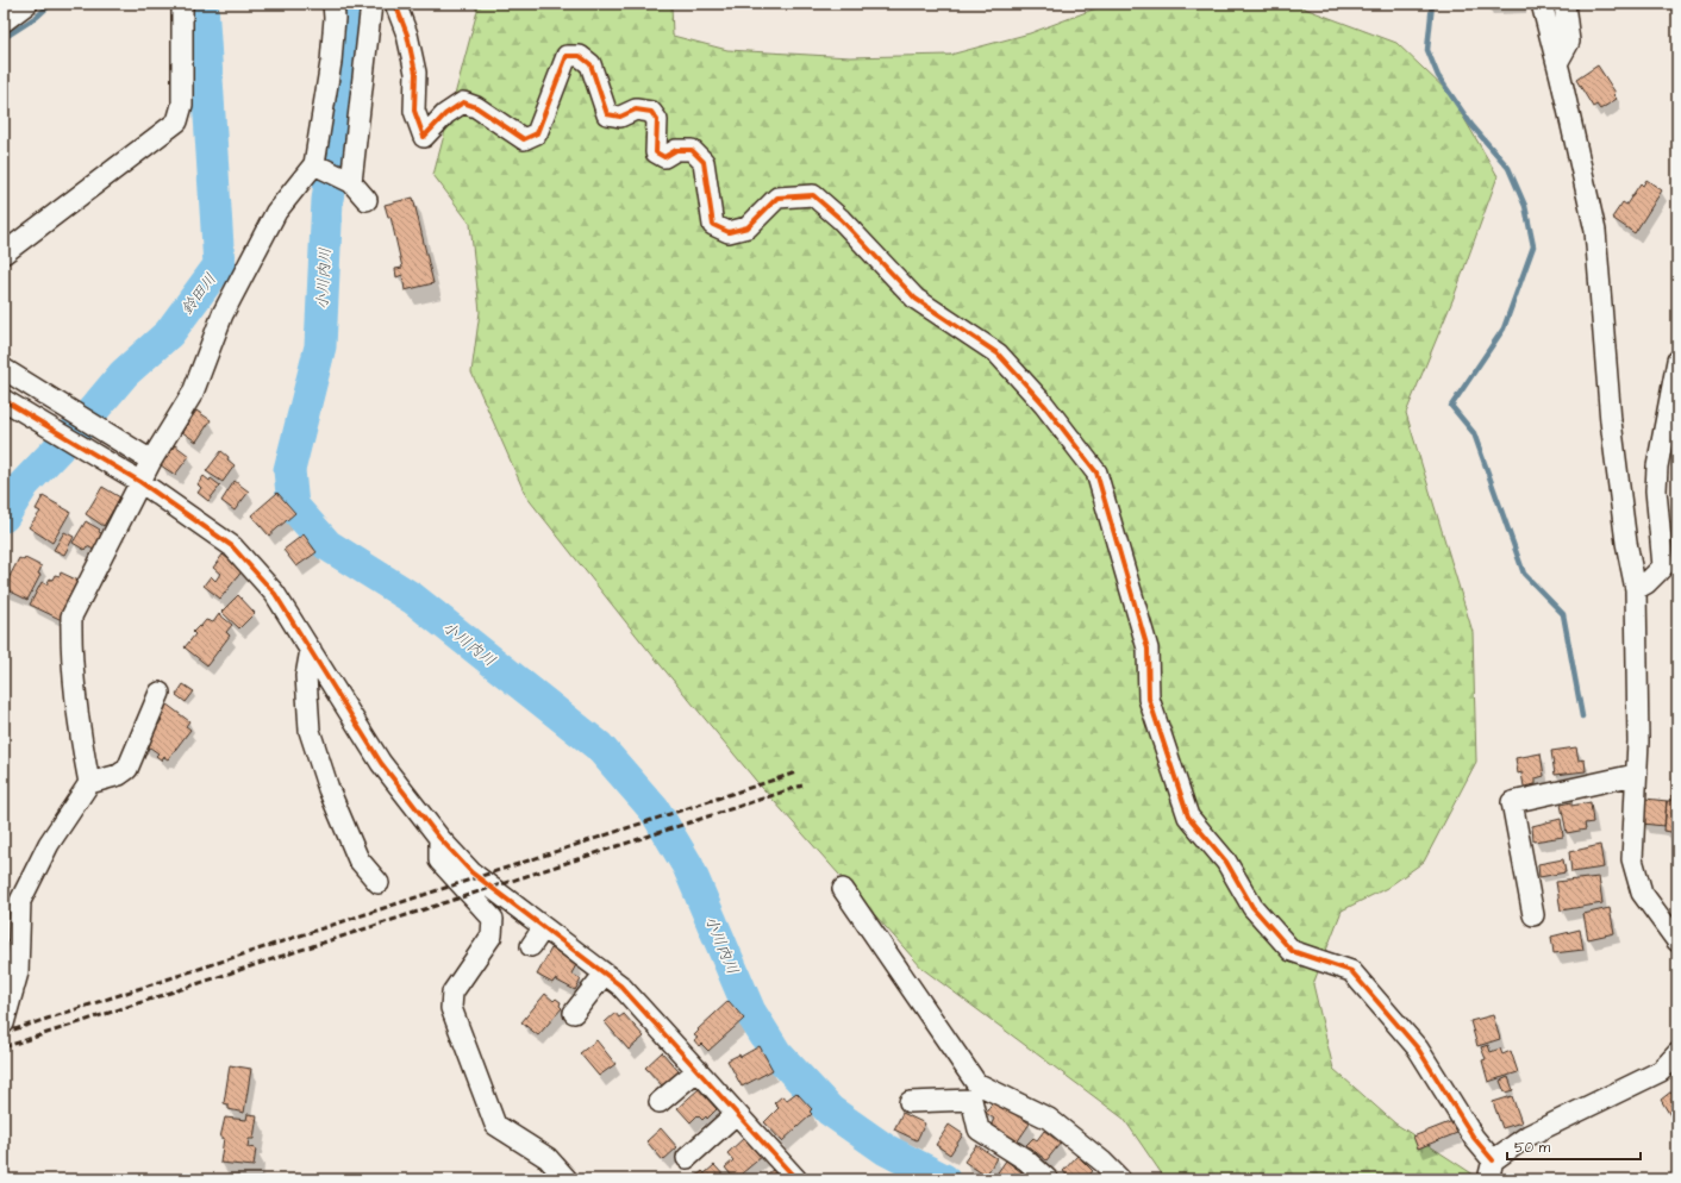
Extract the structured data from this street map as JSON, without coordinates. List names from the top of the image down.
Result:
{
  "water": ["小川内川", "鈴田川"],
  "scale_bar": "50 m"
}
